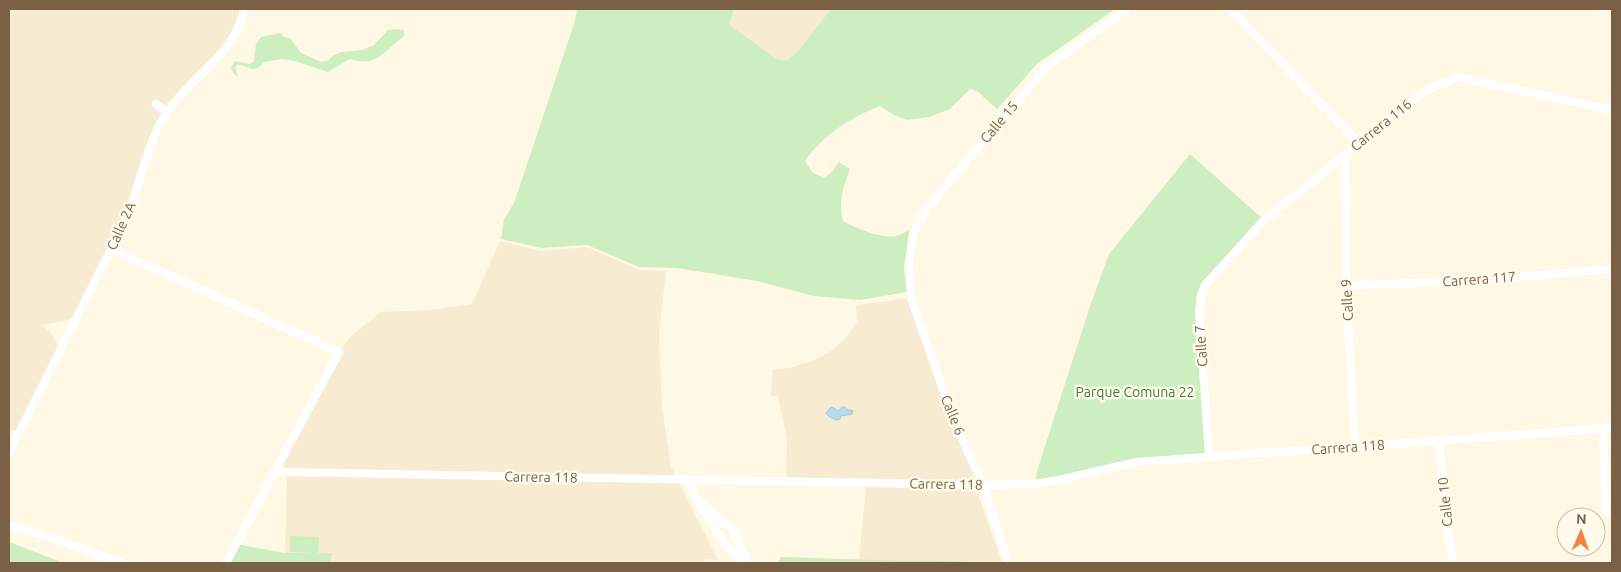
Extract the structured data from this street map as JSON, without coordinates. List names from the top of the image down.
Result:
{
  "streets": {
    "street": [
      "Calle 15",
      "Carrera 116",
      "Calle 2A",
      "Carrera 117",
      "Calle 9",
      "Calle 7",
      "Calle 6",
      "Carrera 118",
      "Calle 10"
    ]
  },
  "crossings": [
    ["Calle 15", "Calle 6"],
    ["Carrera 116", "Calle 9"],
    ["Carrera 116", "Calle 7"],
    ["Carrera 117", "Calle 9"],
    ["Calle 9", "Carrera 118"],
    ["Calle 7", "Carrera 118"],
    ["Calle 6", "Carrera 118"],
    ["Carrera 118", "Calle 10"]
  ],
  "parks": ["Parque Comuna 22"],
  "north": "top"
}
